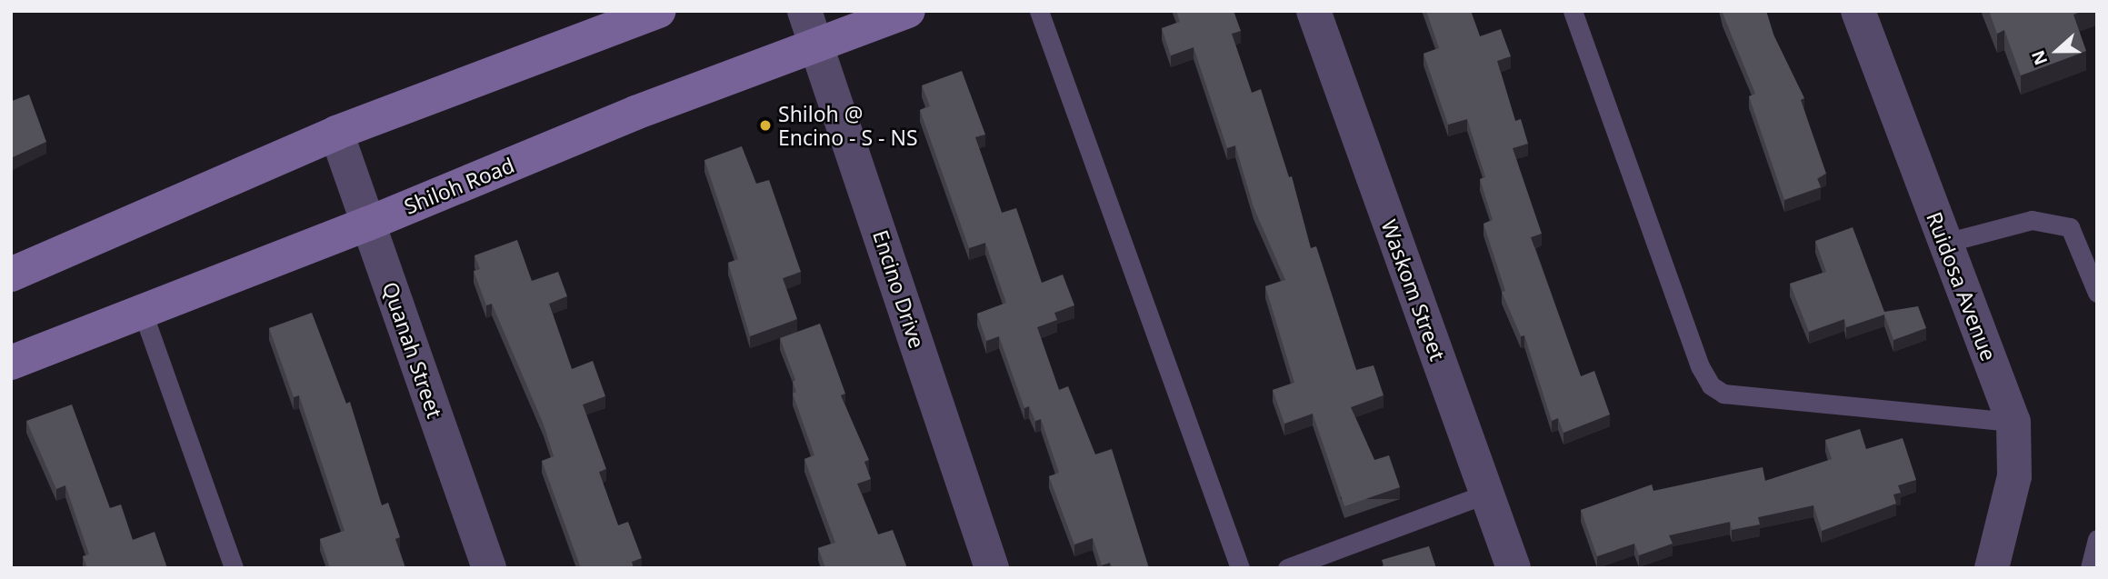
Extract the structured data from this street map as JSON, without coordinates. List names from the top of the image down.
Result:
{
  "streets": {
    "main road": ["Shiloh Road"],
    "street": [
      "Ruidosa Avenue",
      "Encino Drive",
      "Waskom Street",
      "Quanah Street"
    ]
  },
  "crossings": [
    ["Shiloh Road", "Encino Drive"],
    ["Shiloh Road", "Quanah Street"]
  ],
  "places": ["Shiloh @ Encino - S - NS"],
  "north": "left"
}
